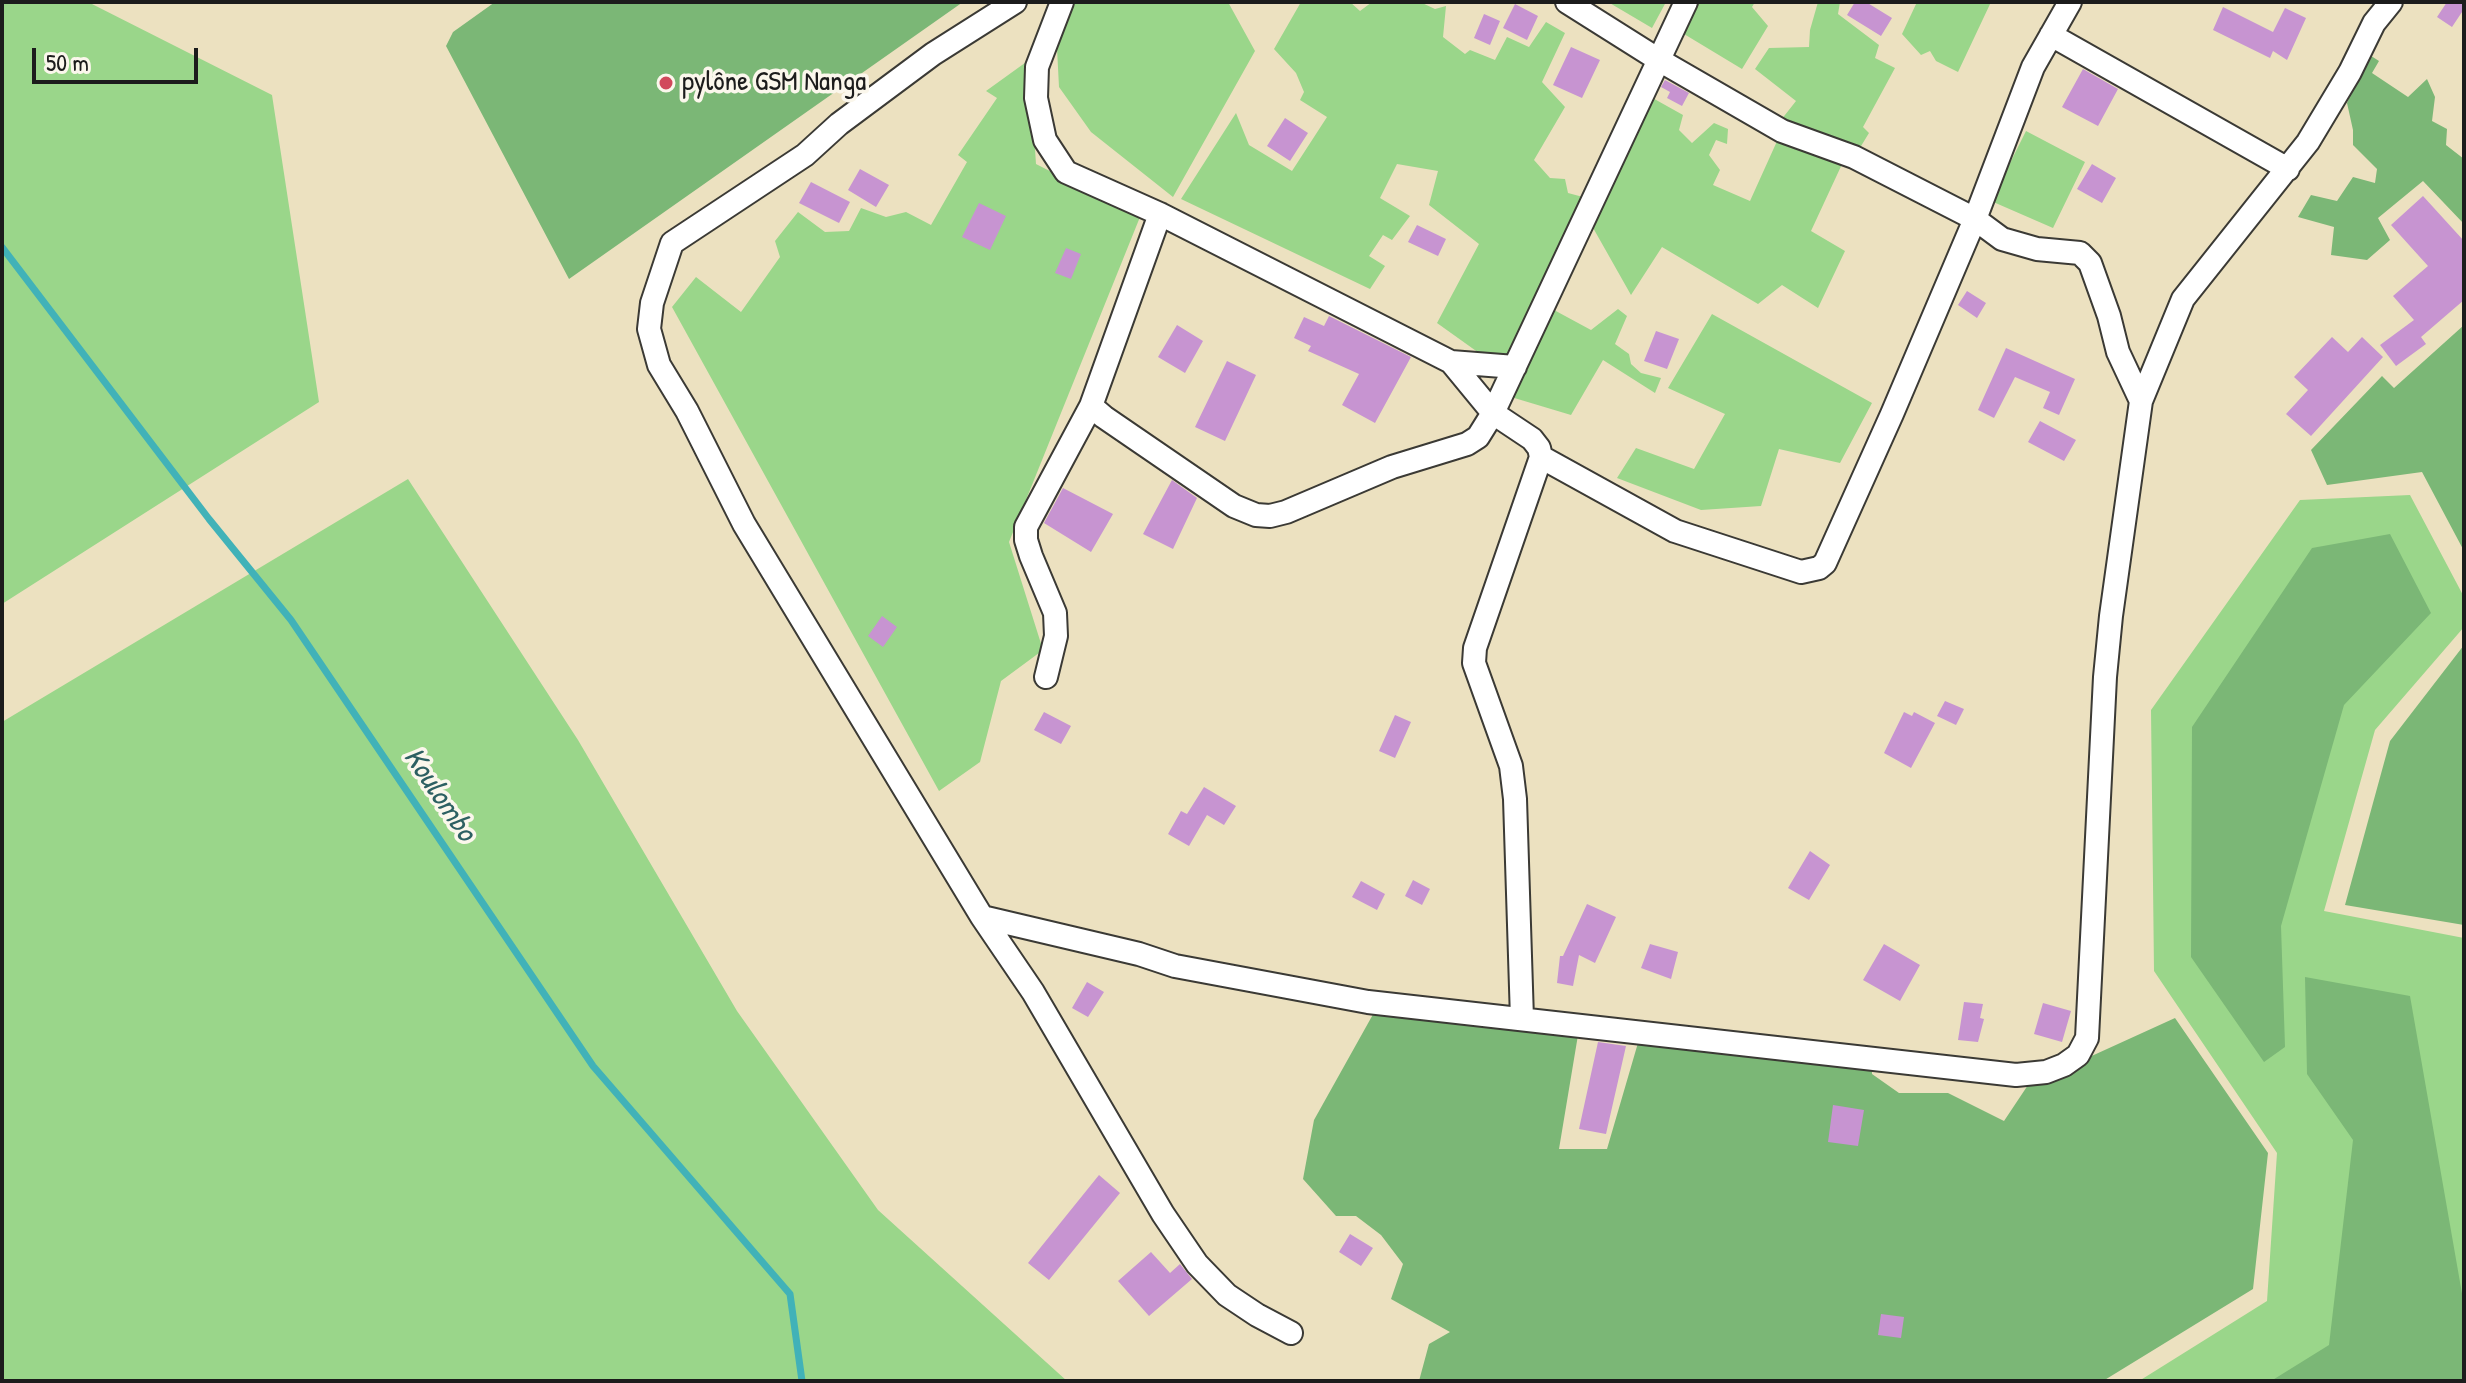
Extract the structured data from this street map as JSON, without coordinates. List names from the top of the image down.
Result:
{
  "water": ["Koulombo"],
  "places": ["pylône GSM Nanga"],
  "scale_bar": "50 m"
}
